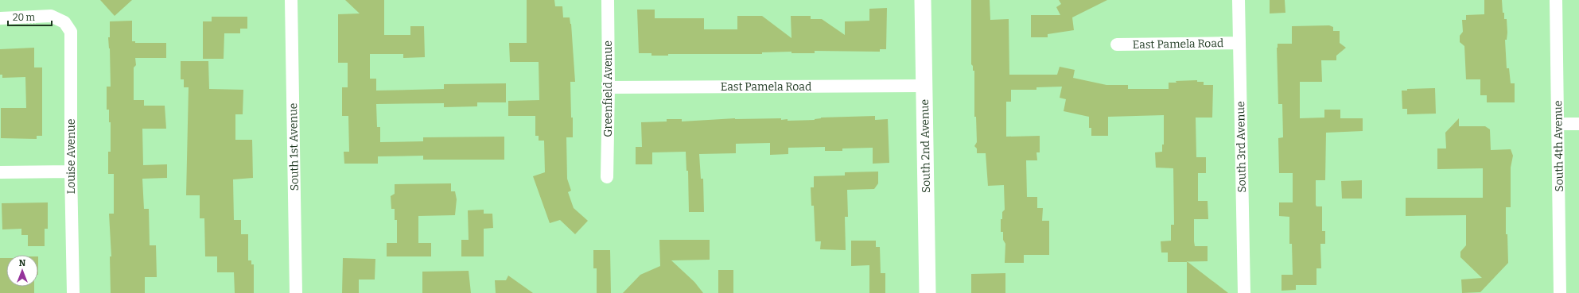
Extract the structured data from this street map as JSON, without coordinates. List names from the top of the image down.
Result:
{
  "streets": {
    "street": [
      "East Pamela Road",
      "Greenfield Avenue",
      "South 2nd Avenue",
      "South 4th Avenue",
      "South 1st Avenue",
      "South 3rd Avenue",
      "Louise Avenue"
    ]
  },
  "crossings": [
    ["East Pamela Road", "Greenfield Avenue"],
    ["East Pamela Road", "South 2nd Avenue"],
    ["East Pamela Road", "South 3rd Avenue"]
  ],
  "scale_bar": "20 m",
  "north": "top"
}
